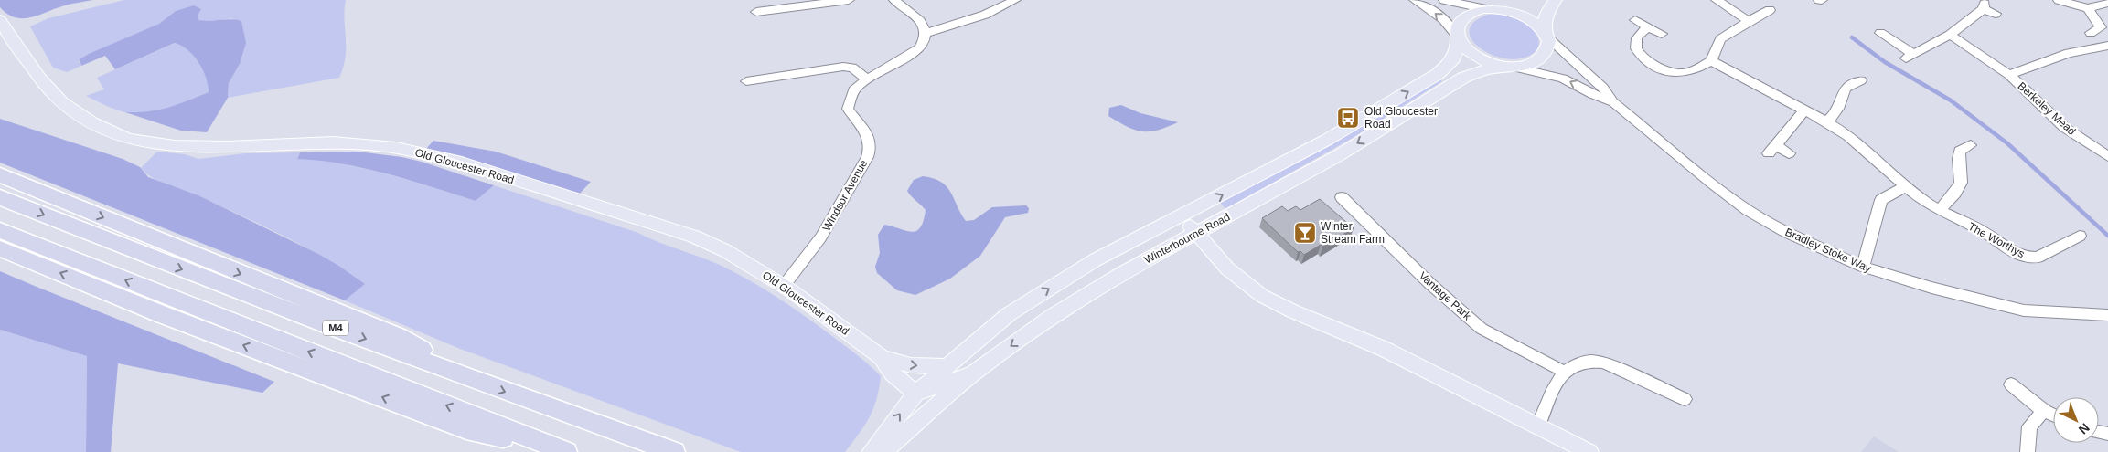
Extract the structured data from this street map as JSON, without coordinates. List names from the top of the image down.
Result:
{
  "streets": {
    "highway": ["M4"],
    "main road": ["Old Gloucester Road", "Winterbourne Road"],
    "street": [
      "Berkeley Mead",
      "Windsor Avenue",
      "The Worthys",
      "Bradley Stoke Way",
      "Vantage Park"
    ]
  },
  "crossings": [
    ["Old Gloucester Road", "Windsor Avenue"],
    ["Old Gloucester Road", "Winterbourne Road"],
    ["Winterbourne Road", "Bradley Stoke Way"]
  ],
  "places": {
    "bus stop": ["Old Gloucester Road"],
    "bar": ["Winter Stream Farm"]
  },
  "north": "bottom right"
}
